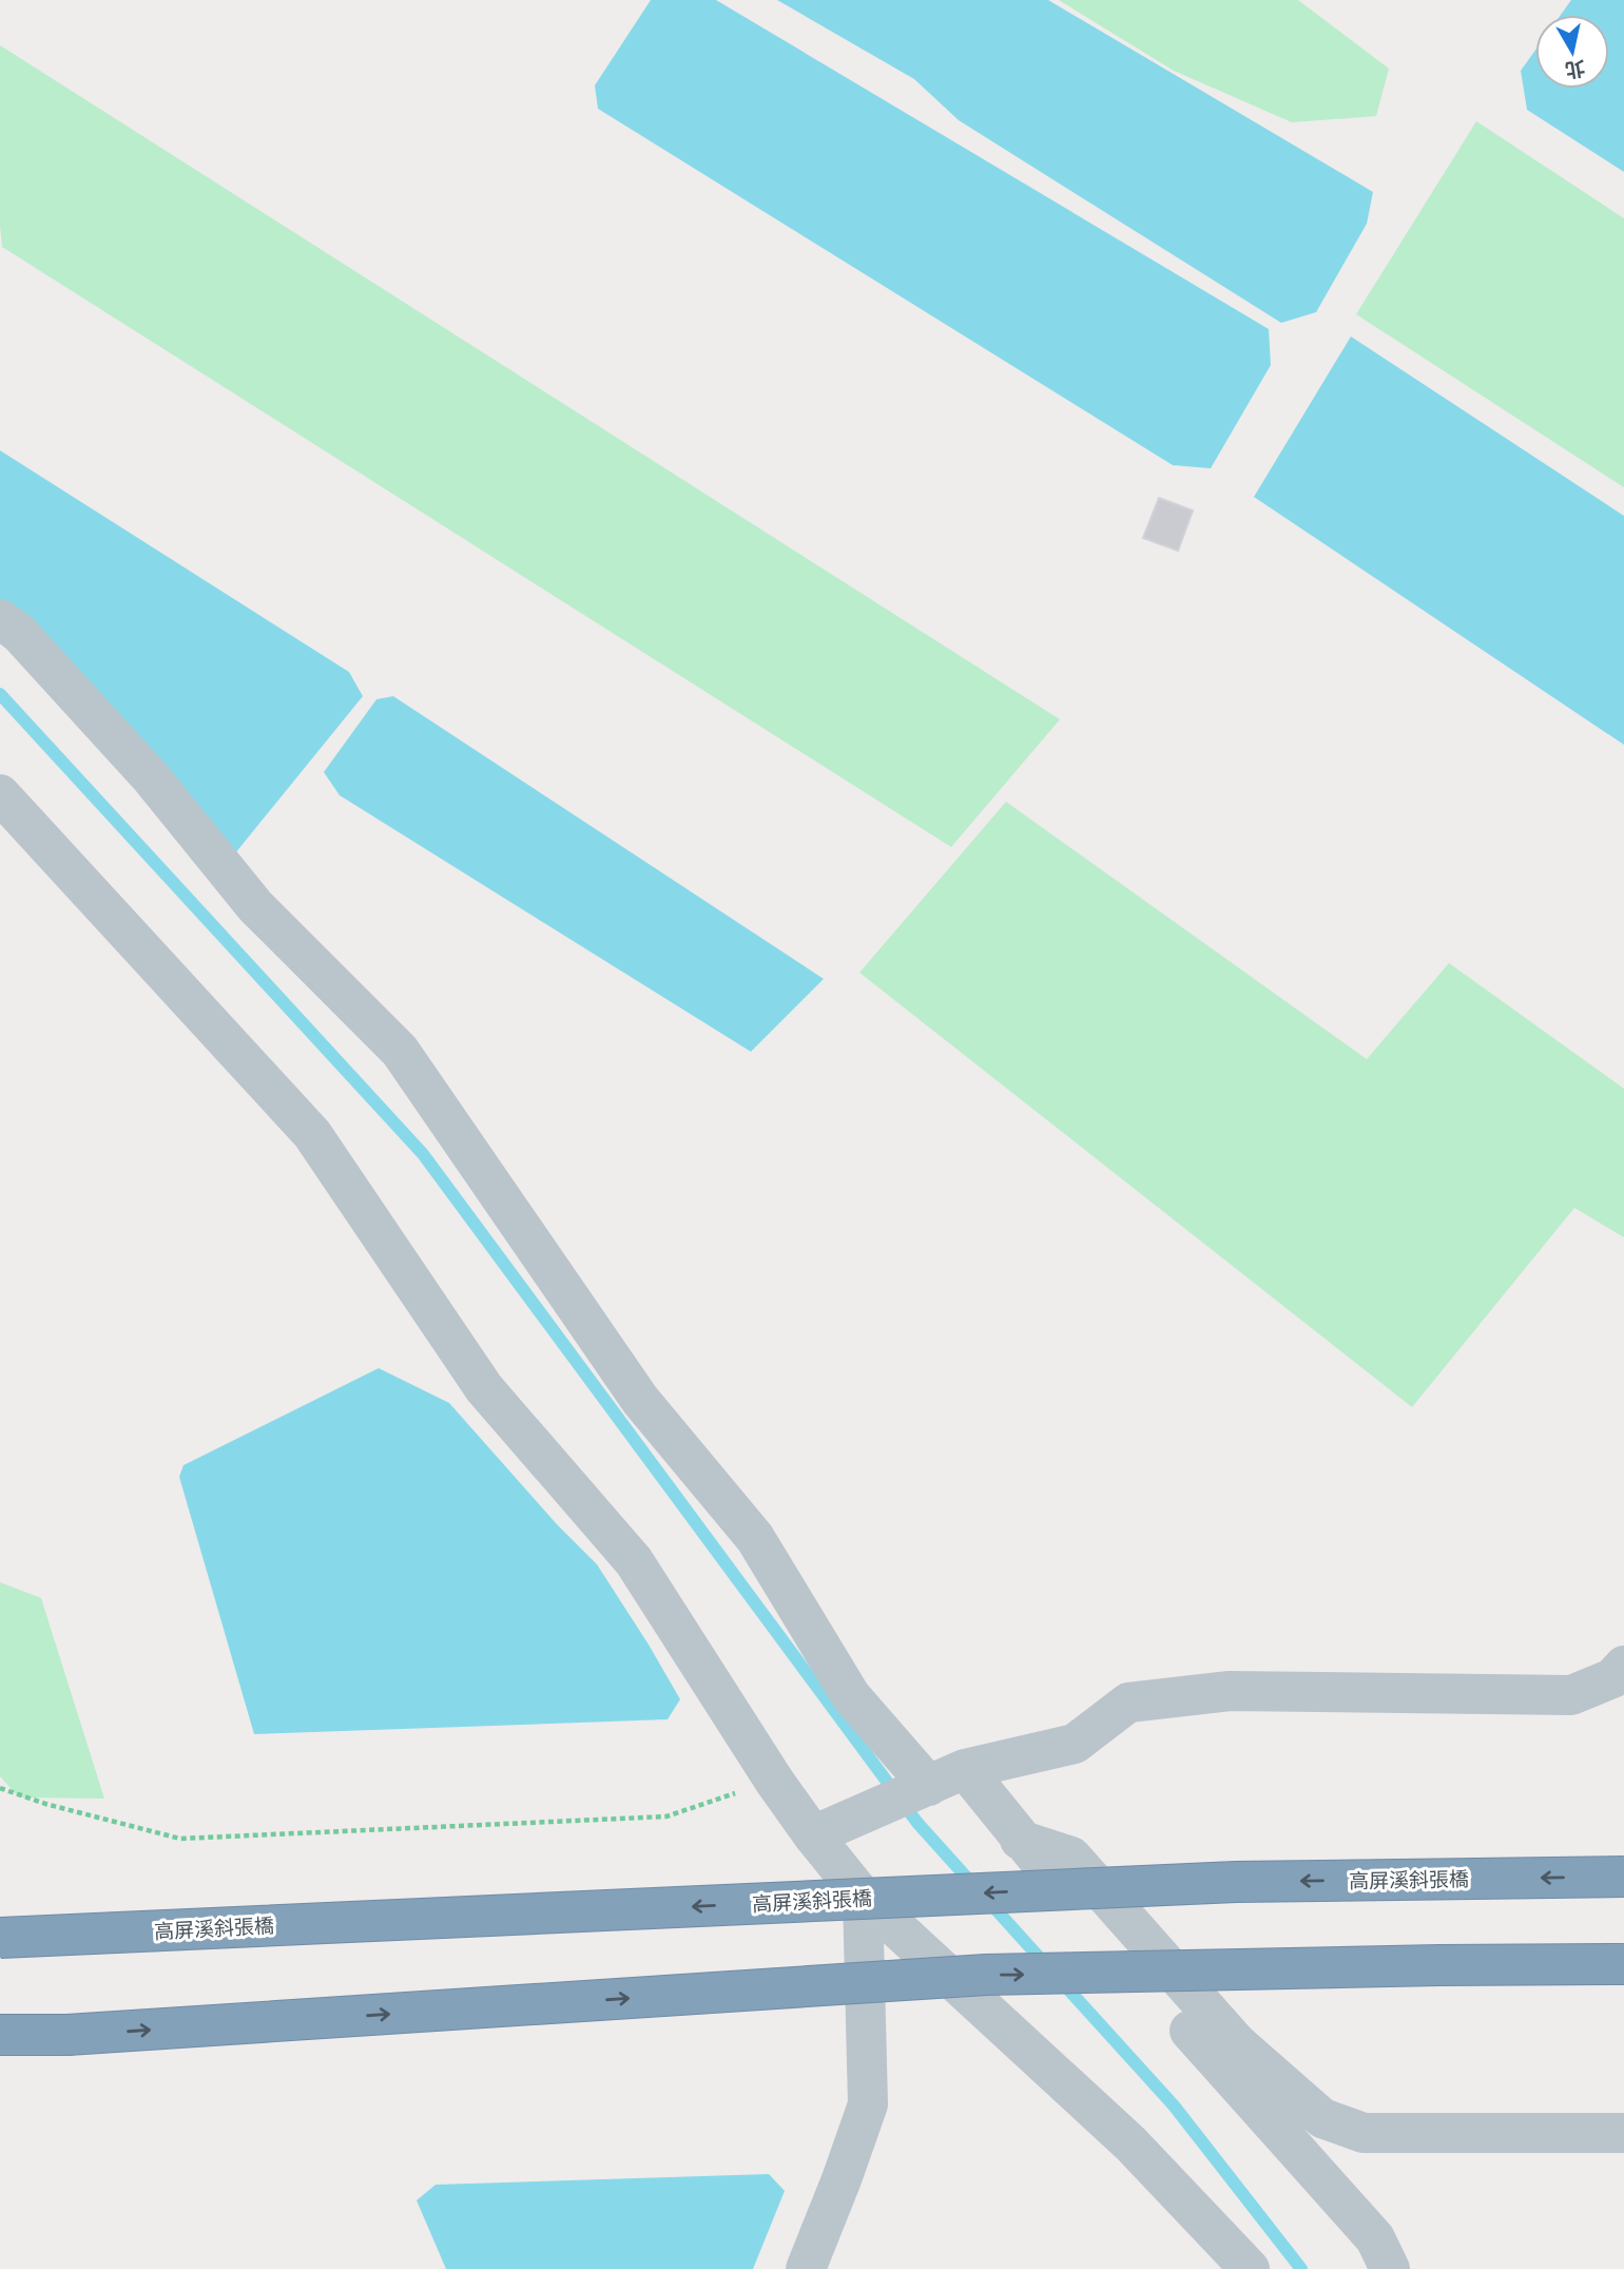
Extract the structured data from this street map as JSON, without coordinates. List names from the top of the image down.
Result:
{
  "streets": {
    "highway": ["高屏溪斜張橋"]
  },
  "north": "bottom"
}
